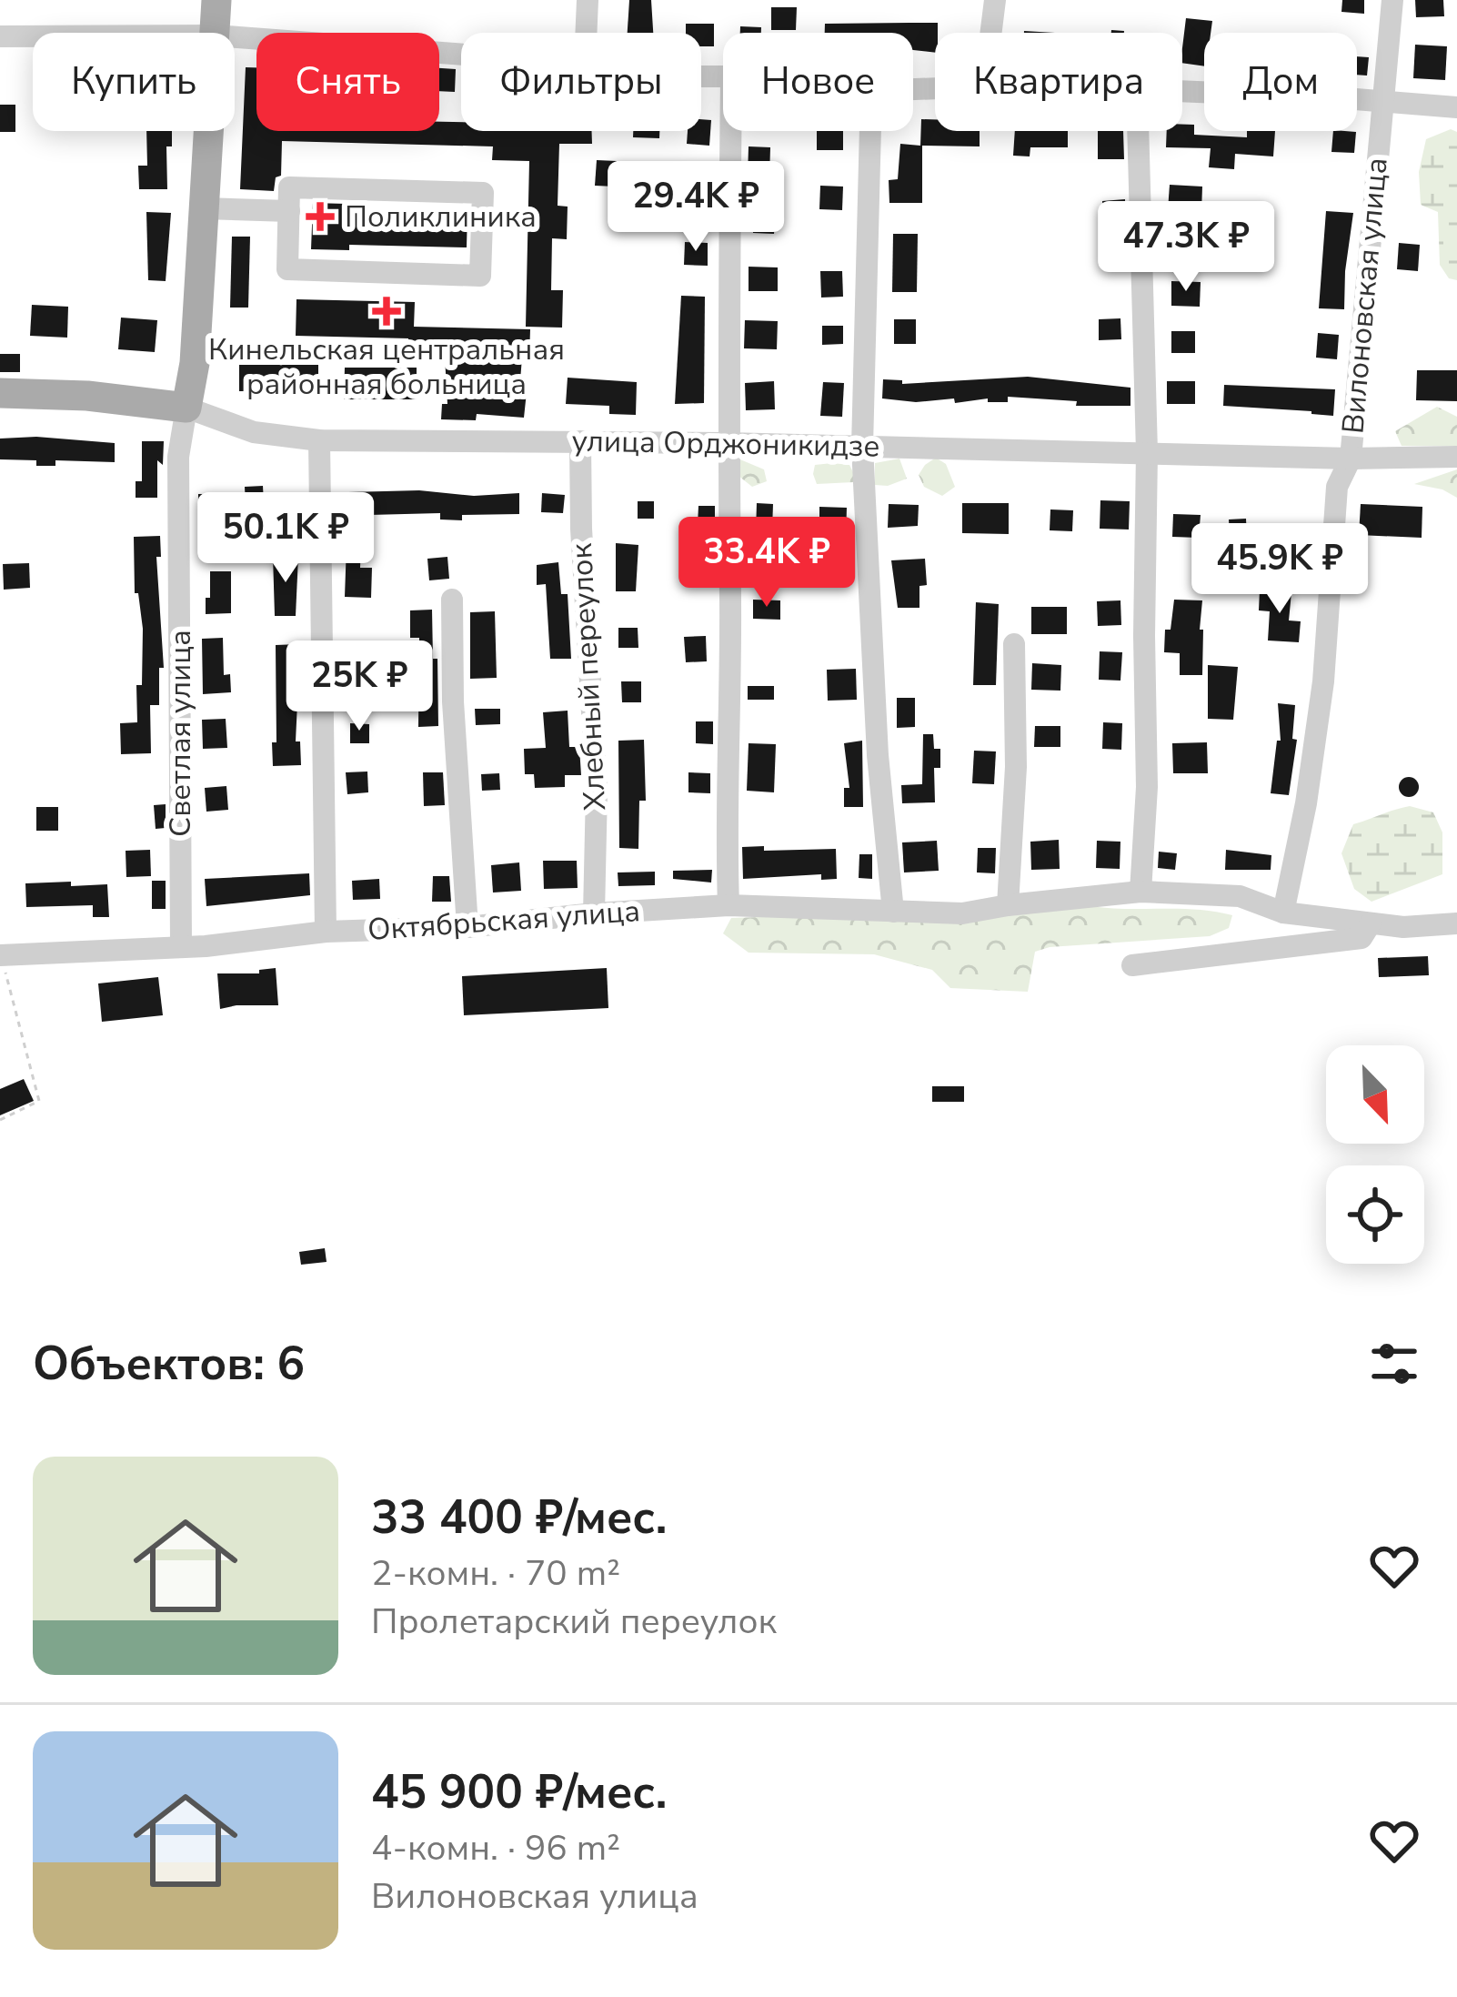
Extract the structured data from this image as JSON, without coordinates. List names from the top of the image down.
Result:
{
  "streets": {
    "main road": ["улица Орджоникидзе", "Светлая улица"],
    "street": ["Вилоновская улица", "Хлебный переулок", "Октябрьская улица"]
  },
  "crossings": [
    ["Вилоновская улица", "улица Орджоникидзе"],
    ["Вилоновская улица", "Октябрьская улица"],
    ["улица Орджоникидзе", "Хлебный переулок"],
    ["улица Орджоникидзе", "Светлая улица"],
    ["Хлебный переулок", "Октябрьская улица"],
    ["Светлая улица", "Октябрьская улица"]
  ],
  "places": {
    "health": ["Поликлиника", "Кинельская центральная районная больница"]
  },
  "north": "bottom right",
  "page": {
    "chip": [
      "Купить",
      "Снять",
      "Фильтры",
      "Новое",
      "Квартира",
      "Дом"
    ],
    "price": [
      "29.4K ₽",
      "47.3K ₽",
      "50.1K ₽",
      "33.4K ₽",
      "45.9K ₽",
      "25K ₽"
    ],
    "heading": "Объектов: 6",
    "list": [
      {
        "name": "33 400 ₽/мес.",
        "note": "2-комн. · 70 m² · Пролетарский переулок"
      },
      {
        "name": "45 900 ₽/мес.",
        "note": "4-комн. · 96 m² · Вилоновская улица"
      }
    ]
  }
}
